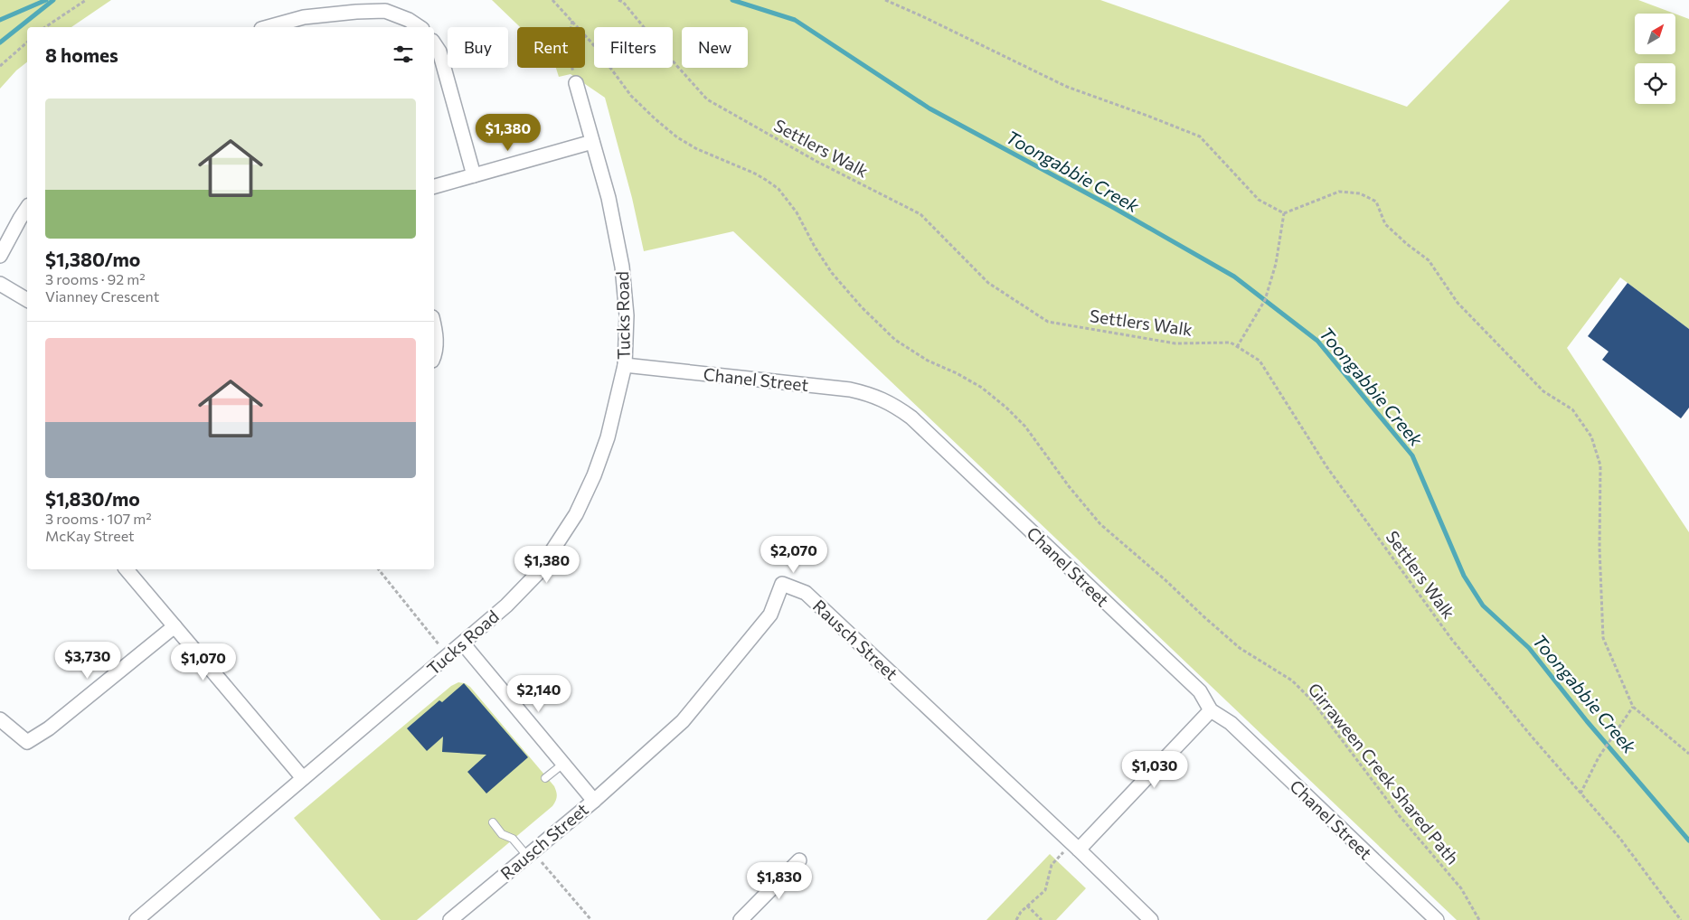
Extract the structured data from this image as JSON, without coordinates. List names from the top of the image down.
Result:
{
  "streets": {
    "street": ["Tucks Road", "Chanel Street", "Rausch Street"],
    "path": ["Settlers Walk", "Girraween Creek Shared Path"]
  },
  "crossings": [
    ["Tucks Road", "Chanel Street"]
  ],
  "water": ["Toongabbie Creek"],
  "north": "top right",
  "page": {
    "chip": [
      "Buy",
      "Rent",
      "Filters",
      "New"
    ],
    "heading": "8 homes",
    "list": [
      {
        "name": "$1,380/mo",
        "note": "3 rooms · 92 m² · Vianney Crescent"
      },
      {
        "name": "$1,830/mo",
        "note": "3 rooms · 107 m² · McKay Street"
      }
    ],
    "price": [
      "$1,380",
      "$2,070",
      "$1,380",
      "$3,730",
      "$1,070",
      "$2,140",
      "$1,030",
      "$1,830"
    ]
  }
}
